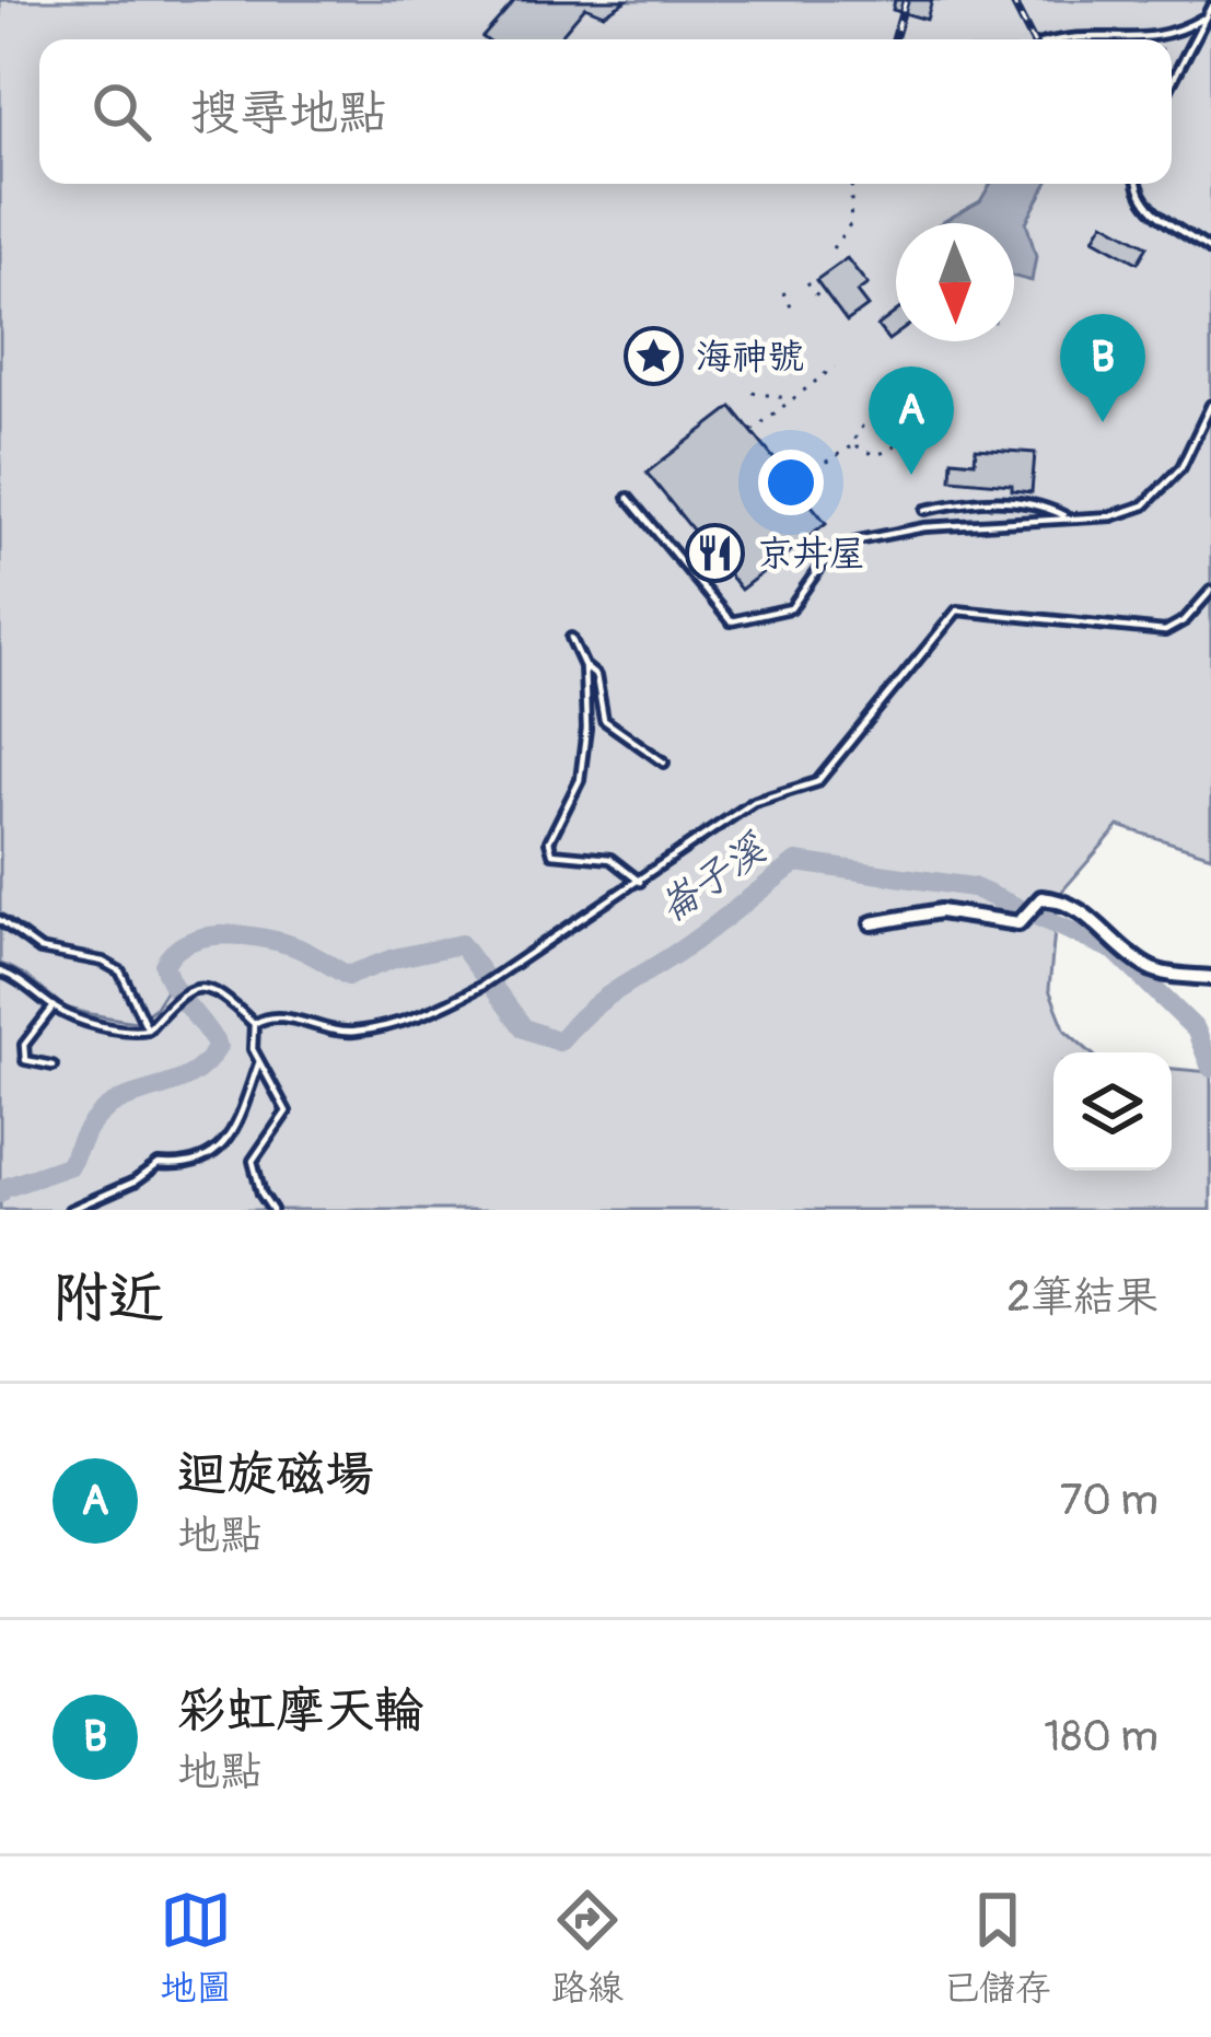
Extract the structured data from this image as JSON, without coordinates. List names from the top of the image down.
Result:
{
  "water": ["崙子溪"],
  "places": {
    "place": ["海神號"],
    "restaurant": ["京丼屋"]
  },
  "north": "bottom",
  "page": {
    "search": "搜尋地點",
    "pins": ["B", "A"],
    "heading": ["附近", "2筆結果"],
    "list": [
      {
        "mark": "A",
        "name": "迴旋磁場",
        "note": "地點",
        "value": "70 m"
      },
      {
        "mark": "B",
        "name": "彩虹摩天輪",
        "note": "地點",
        "value": "180 m"
      }
    ],
    "nav": ["地圖", "路線", "已儲存"]
  }
}
